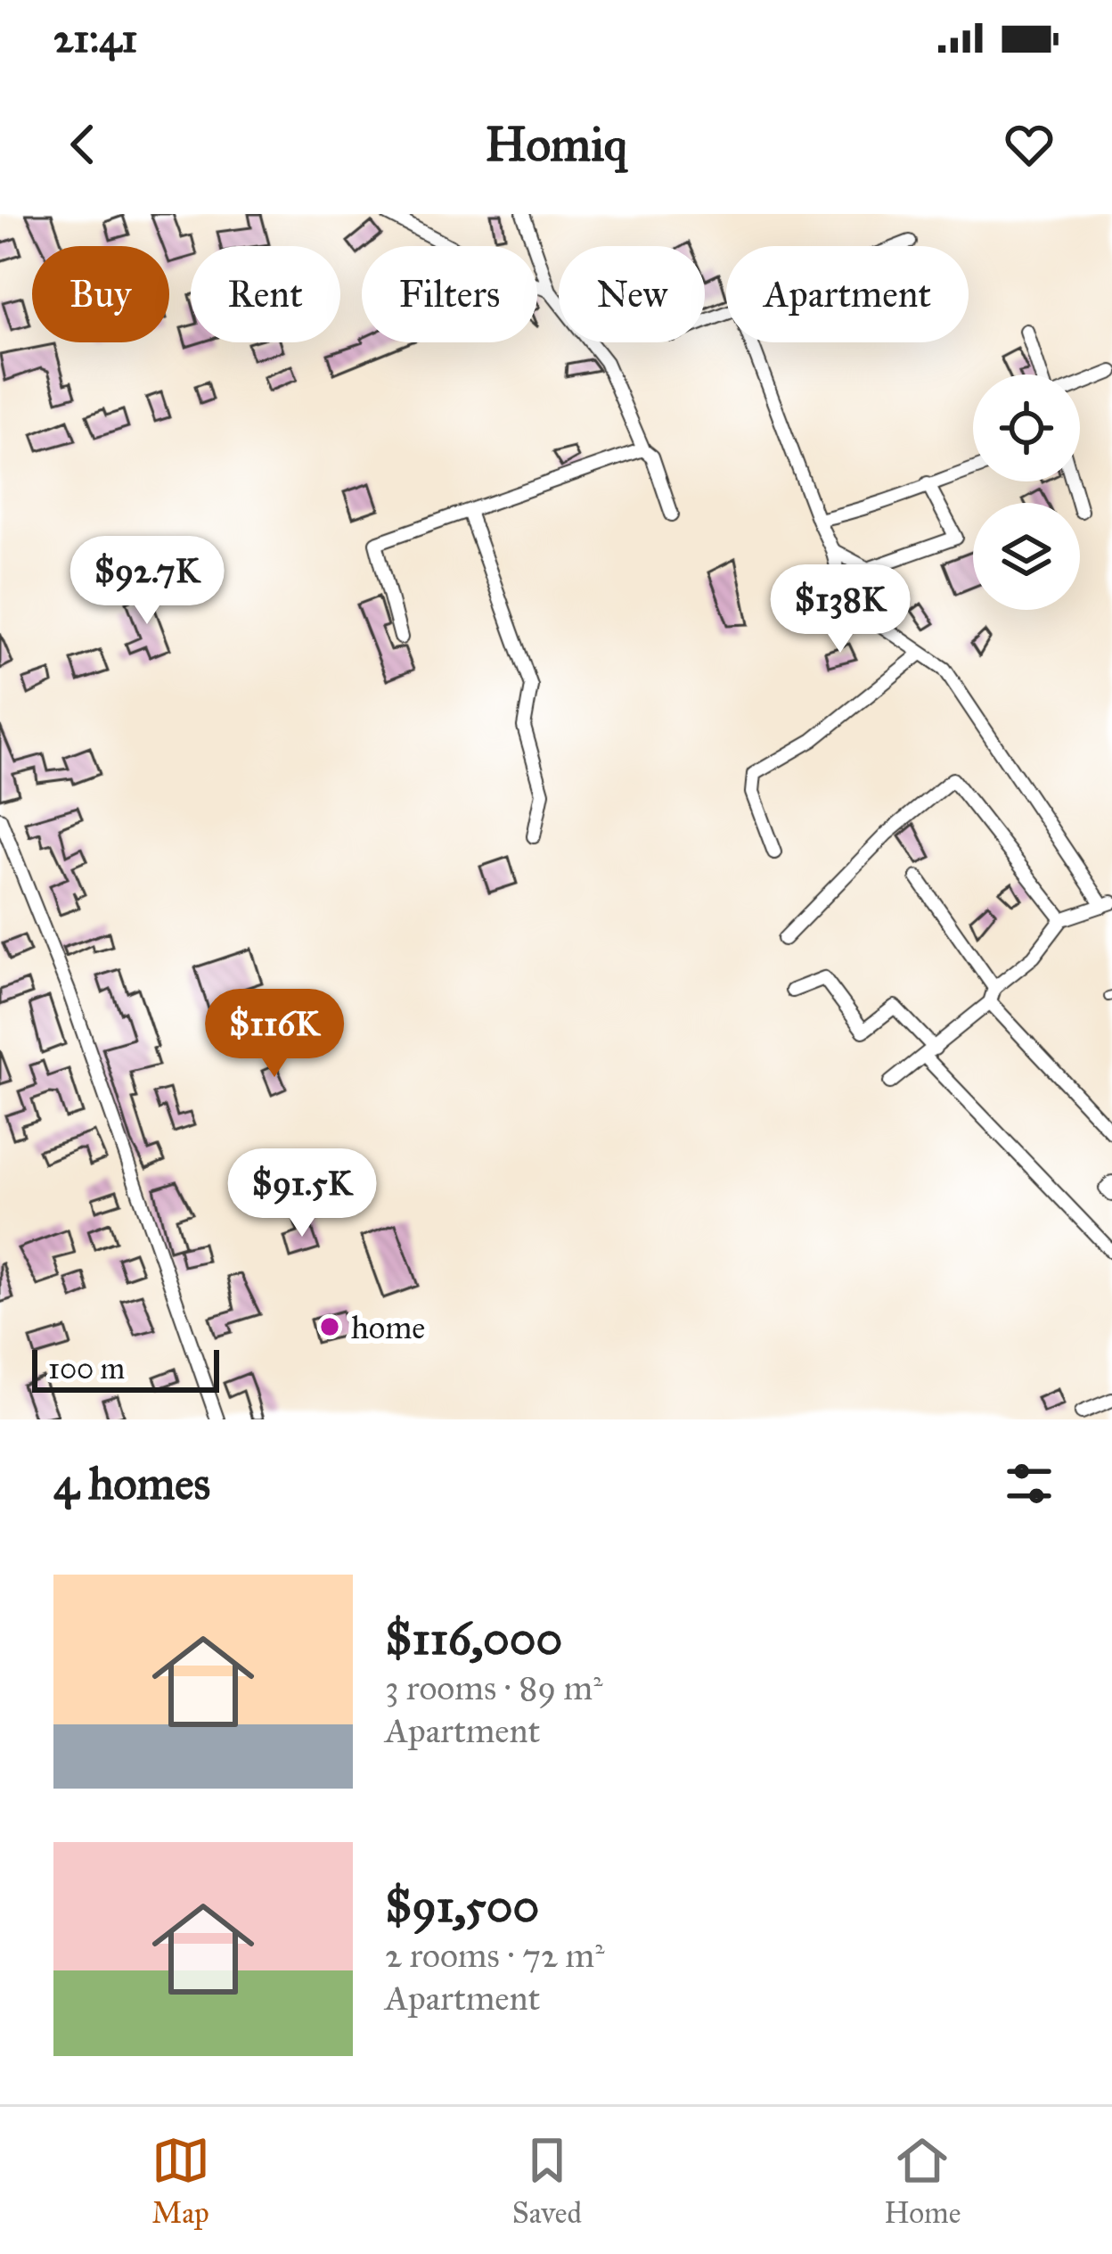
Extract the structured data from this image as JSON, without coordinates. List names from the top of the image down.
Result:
{
  "places": ["home"],
  "scale_bar": "100 m",
  "page": {
    "status": "21:41",
    "header": "Homiq",
    "chip": [
      "Buy",
      "Rent",
      "Filters",
      "New",
      "Apartment"
    ],
    "price": [
      "$92.7K",
      "$138K",
      "$116K",
      "$91.5K"
    ],
    "scale": "100 m",
    "heading": "4 homes",
    "list": [
      {
        "name": "$116,000",
        "note": "3 rooms · 89 m² · Apartment"
      },
      {
        "name": "$91,500",
        "note": "2 rooms · 72 m² · Apartment"
      }
    ],
    "tabs": ["Map", "Saved", "Home"]
  }
}
